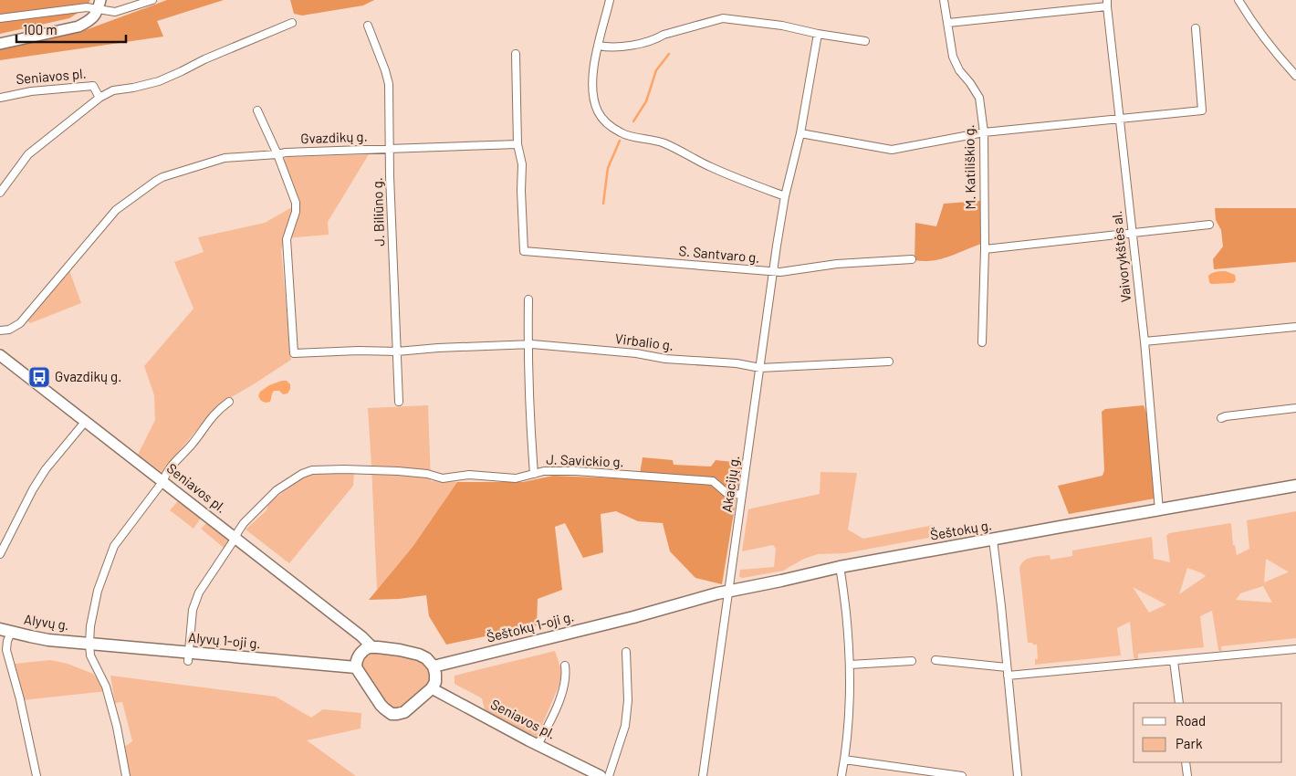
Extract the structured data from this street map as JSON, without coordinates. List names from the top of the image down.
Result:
{
  "streets": {
    "main road": [
      "Seniavos pl.",
      "Šeštokų g.",
      "Alyvų g.",
      "Šeštokų 1-oji g.",
      "Alyvų 1-oji g."
    ],
    "street": [
      "Gvazdikų g.",
      "M. Katiliškio g.",
      "J. Biliūno g.",
      "S. Santvaro g.",
      "Vaivorykštės al.",
      "Virbalio g.",
      "J. Savickio g.",
      "Akacijų g."
    ]
  },
  "crossings": [
    ["Seniavos pl.", "J. Savickio g."],
    ["Seniavos pl.", "Šeštokų 1-oji g."],
    ["Seniavos pl.", "Alyvų 1-oji g."],
    ["Gvazdikų g.", "J. Biliūno g."],
    ["Gvazdikų g.", "S. Santvaro g."],
    ["Gvazdikų g.", "Virbalio g."],
    ["J. Biliūno g.", "Virbalio g."],
    ["S. Santvaro g.", "Akacijų g."],
    ["Vaivorykštės al.", "Šeštokų g."],
    ["Virbalio g.", "Akacijų g."],
    ["J. Savickio g.", "Akacijų g."],
    ["J. Savickio g.", "Alyvų 1-oji g."],
    ["Akacijų g.", "Šeštokų g."],
    ["Šeštokų g.", "Šeštokų 1-oji g."],
    ["Alyvų g.", "Alyvų 1-oji g."],
    ["Šeštokų 1-oji g.", "Alyvų 1-oji g."]
  ],
  "places": {
    "bus stop": ["Gvazdikų g."]
  },
  "legend": ["Road", "Park"],
  "scale_bar": "100 m"
}
